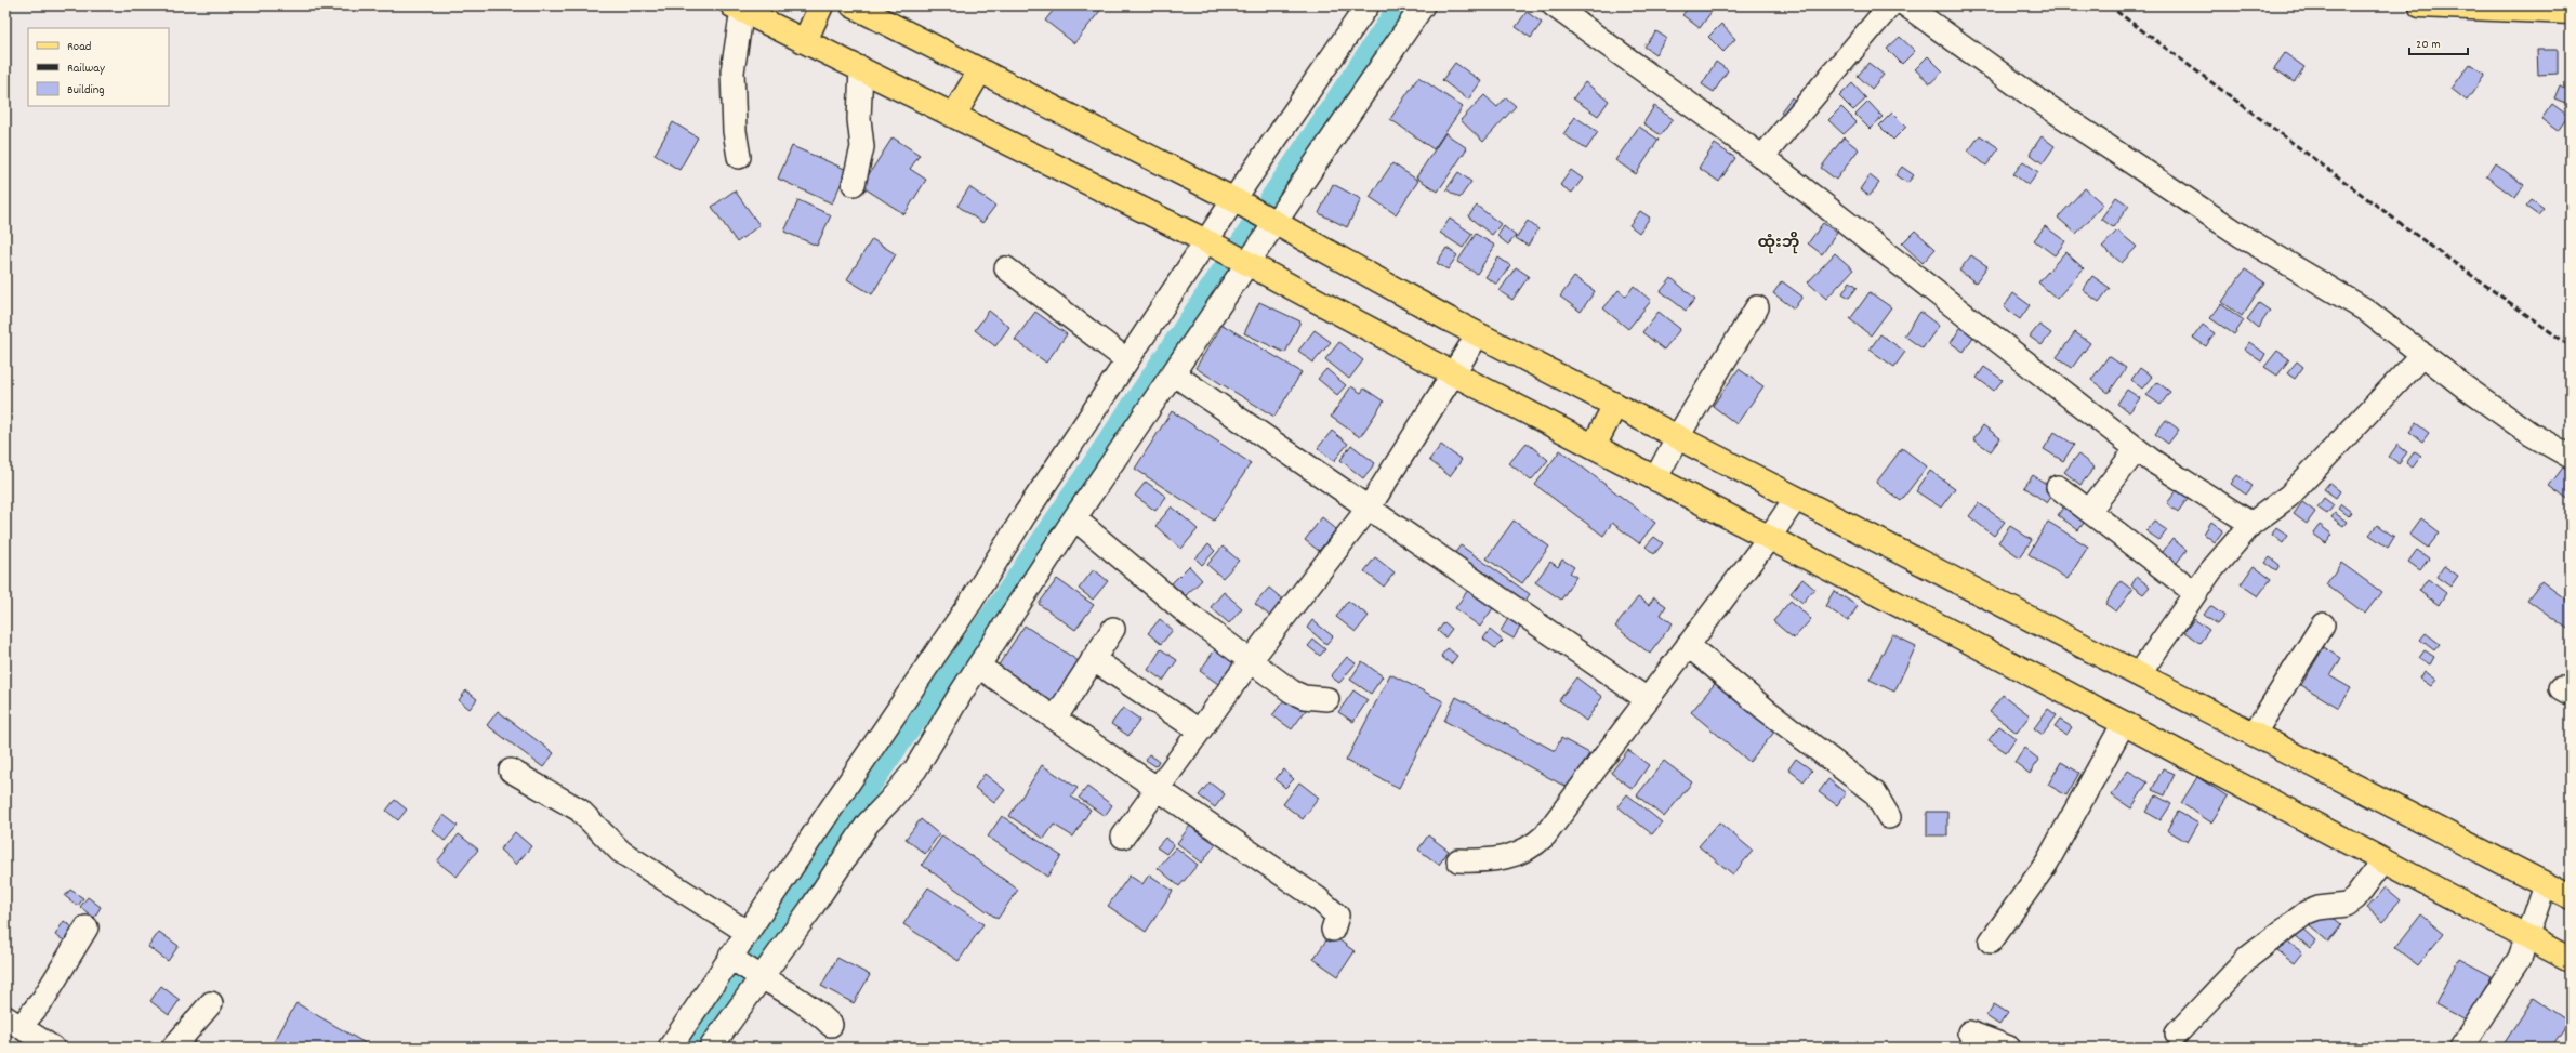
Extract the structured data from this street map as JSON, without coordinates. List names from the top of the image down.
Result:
{
  "districts": ["ထုံးဘို"],
  "legend": ["Road", "Railway", "Building"],
  "scale_bar": "20 m"
}
